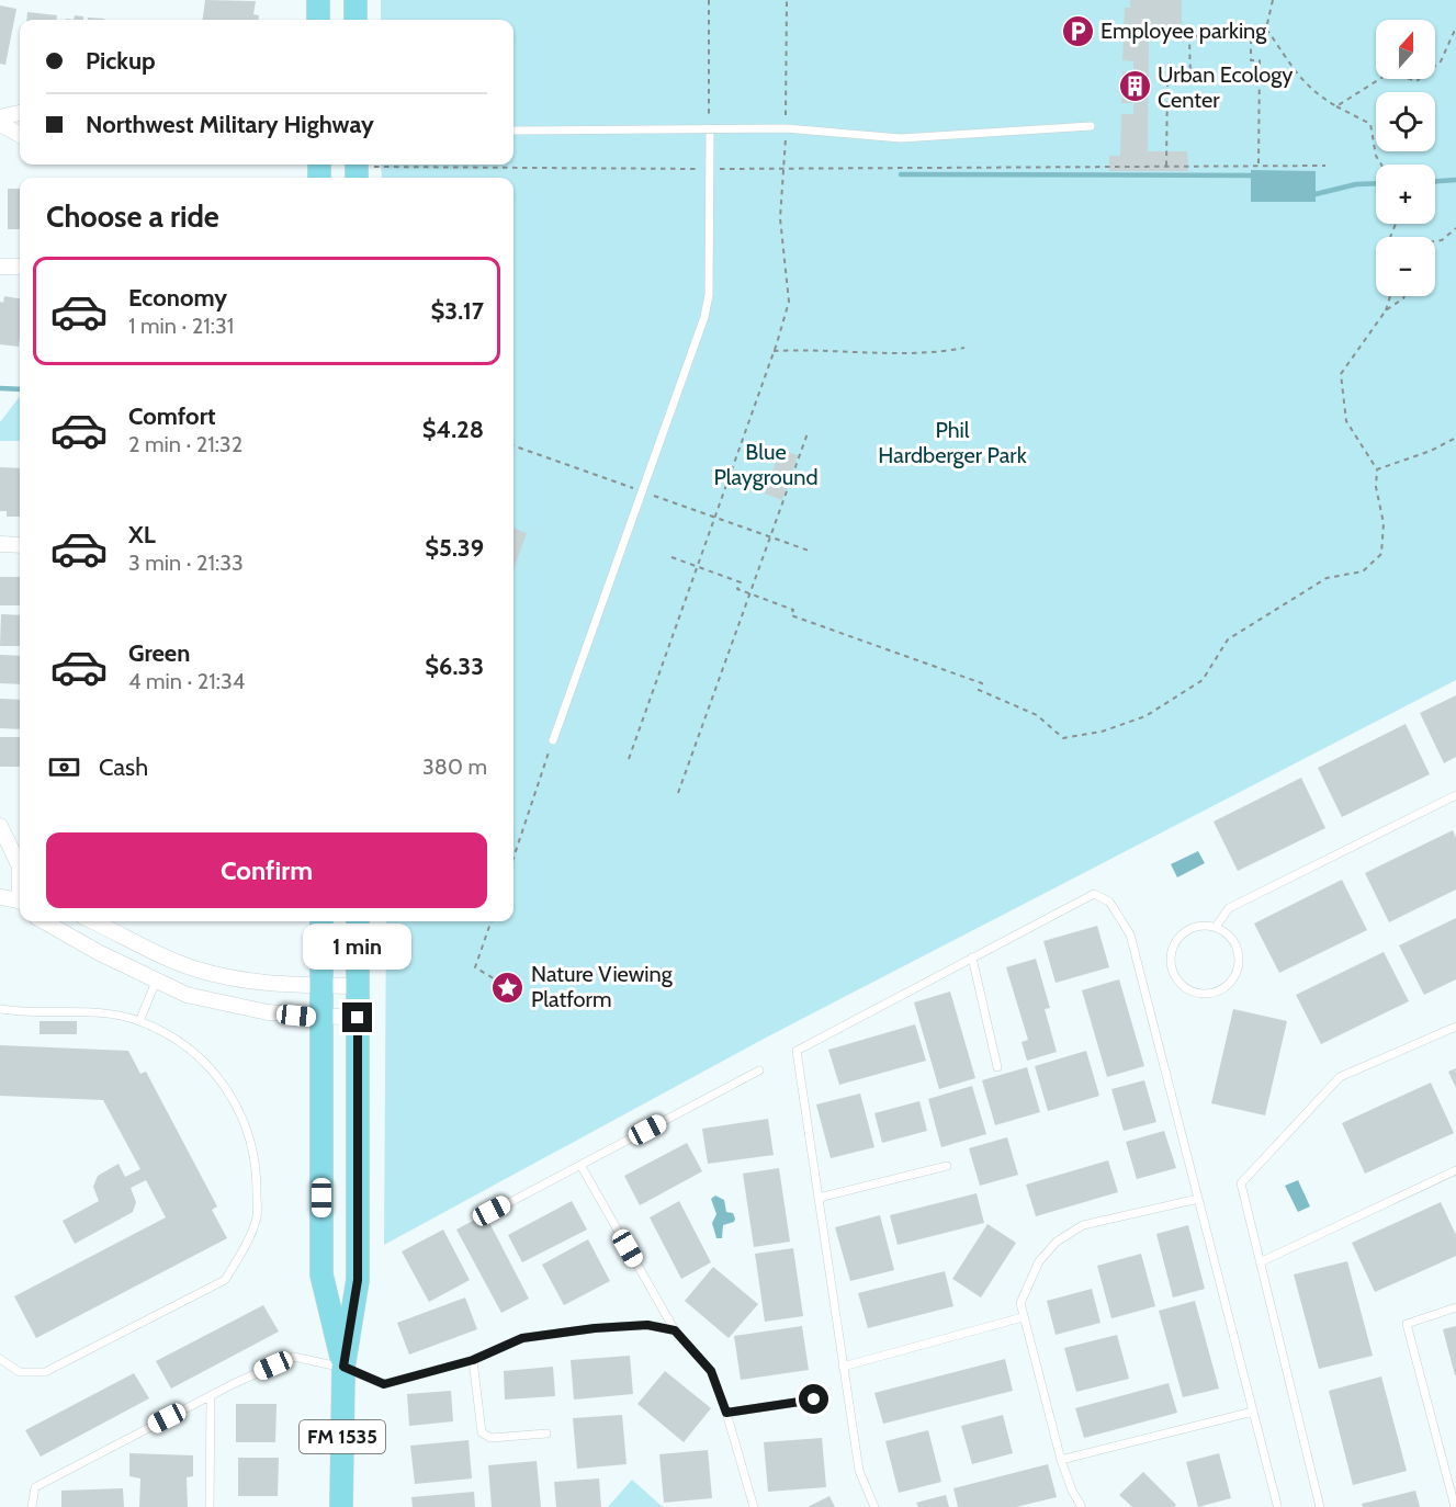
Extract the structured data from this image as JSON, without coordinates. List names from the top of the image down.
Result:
{
  "streets": {
    "main road": ["FM 1535"]
  },
  "parks": ["Phil Hardberger Park", "Blue Playground"],
  "places": {
    "parking": ["Employee parking"],
    "building": ["Urban Ecology Center"],
    "place": ["Nature Viewing Platform"]
  },
  "north": "top",
  "page": {
    "map_buttons": ["+", "−"],
    "banner": ["Pickup", "Northwest Military Highway"],
    "heading": "Choose a ride",
    "list": [
      {
        "name": "Economy",
        "note": "1 min · 21:31",
        "value": "$3.17"
      },
      {
        "name": "Comfort",
        "note": "2 min · 21:32",
        "value": "$4.28"
      },
      {
        "name": "XL",
        "note": "3 min · 21:33",
        "value": "$5.39"
      },
      {
        "name": "Green",
        "note": "4 min · 21:34",
        "value": "$6.33"
      }
    ],
    "pay": ["Cash", "380 m"],
    "buttons": "Confirm",
    "bubble": "1 min"
  }
}
